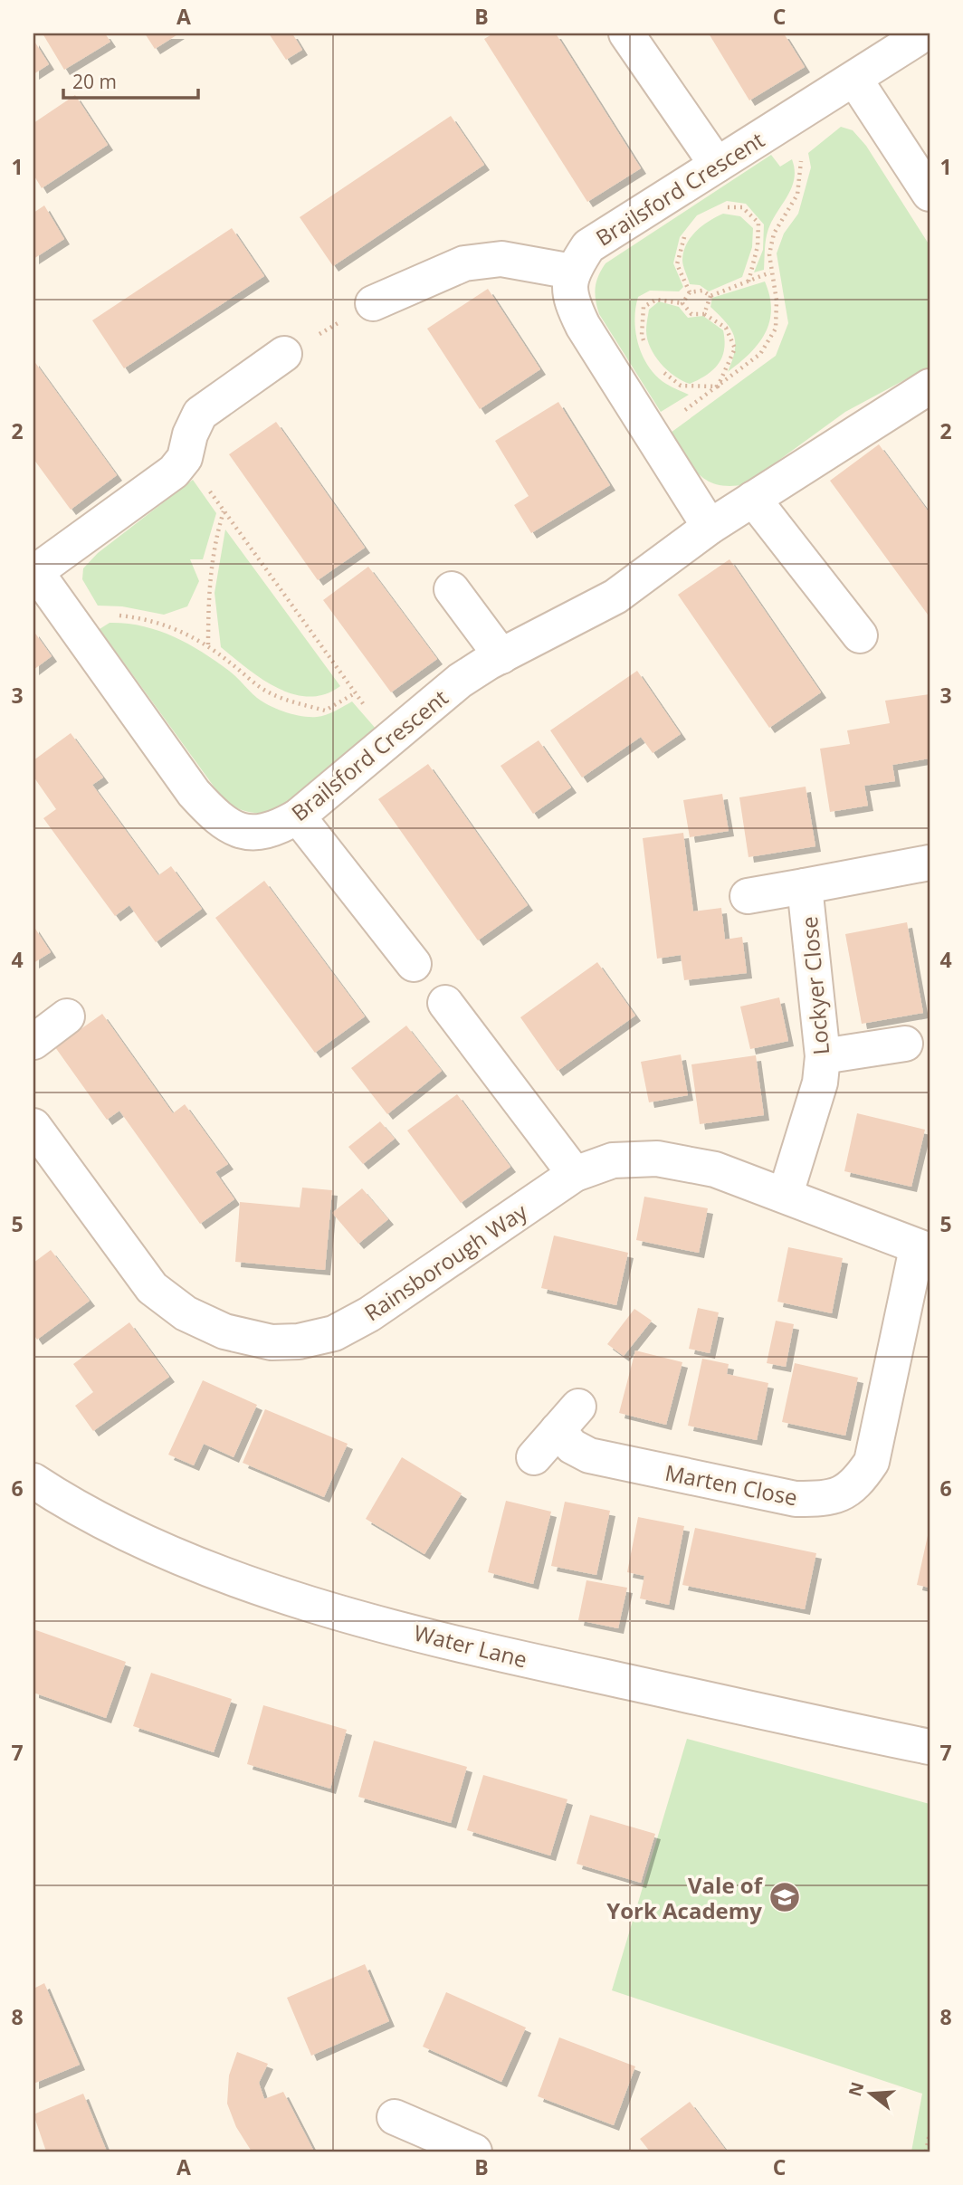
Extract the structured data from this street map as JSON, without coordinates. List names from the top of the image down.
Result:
{
  "streets": {
    "street": [
      "Brailsford Crescent",
      "Lockyer Close",
      "Rainsborough Way",
      "Marten Close",
      "Water Lane"
    ]
  },
  "crossings": [
    ["Lockyer Close", "Rainsborough Way"],
    ["Rainsborough Way", "Marten Close"]
  ],
  "places": {
    "school or university": ["Vale of York Academy"]
  },
  "scale_bar": "20 m",
  "north": "left",
  "grid": {
    "columns": ["A", "B", "C"],
    "rows": [
      "1",
      "2",
      "3",
      "4",
      "5",
      "6",
      "7",
      "8"
    ]
  }
}
